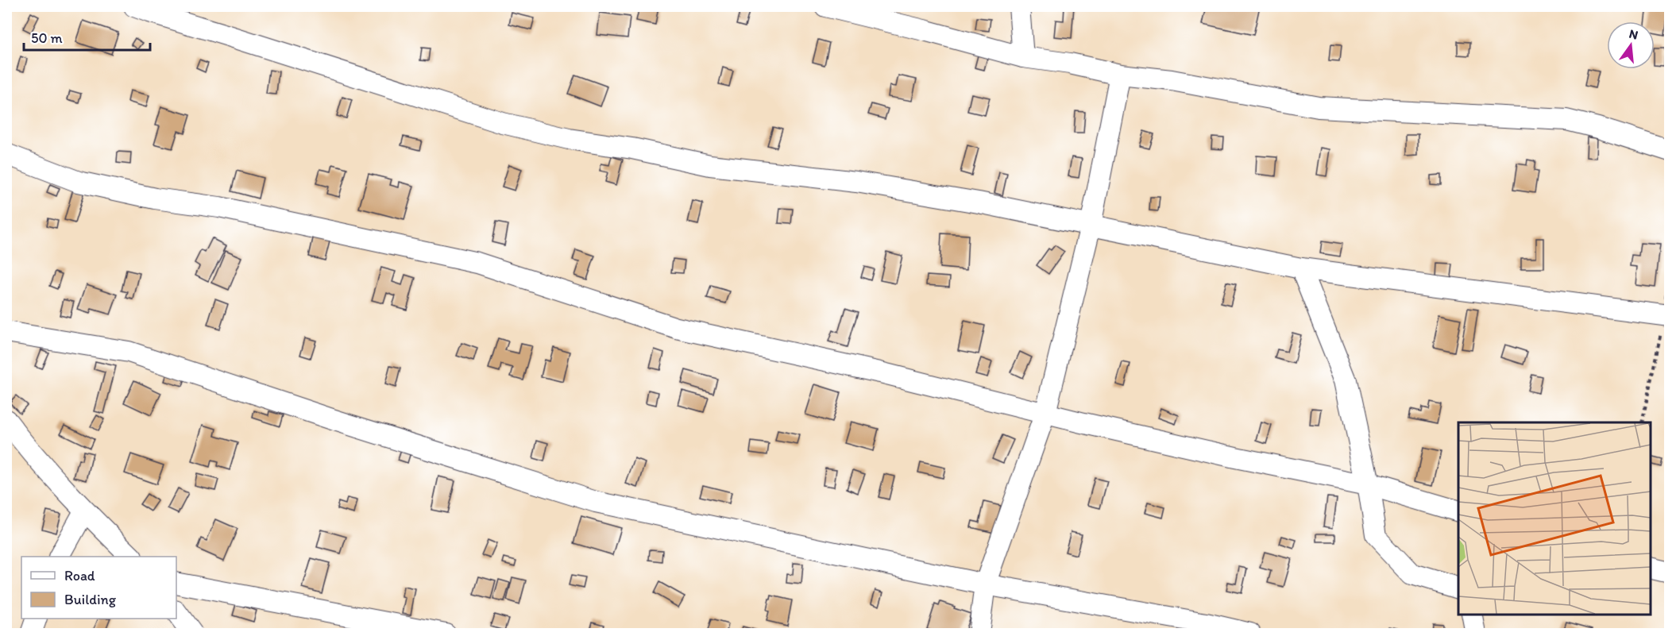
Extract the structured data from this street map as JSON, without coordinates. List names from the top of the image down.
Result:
{
  "legend": ["Road", "Building"],
  "scale_bar": "50 m",
  "north": "top"
}
